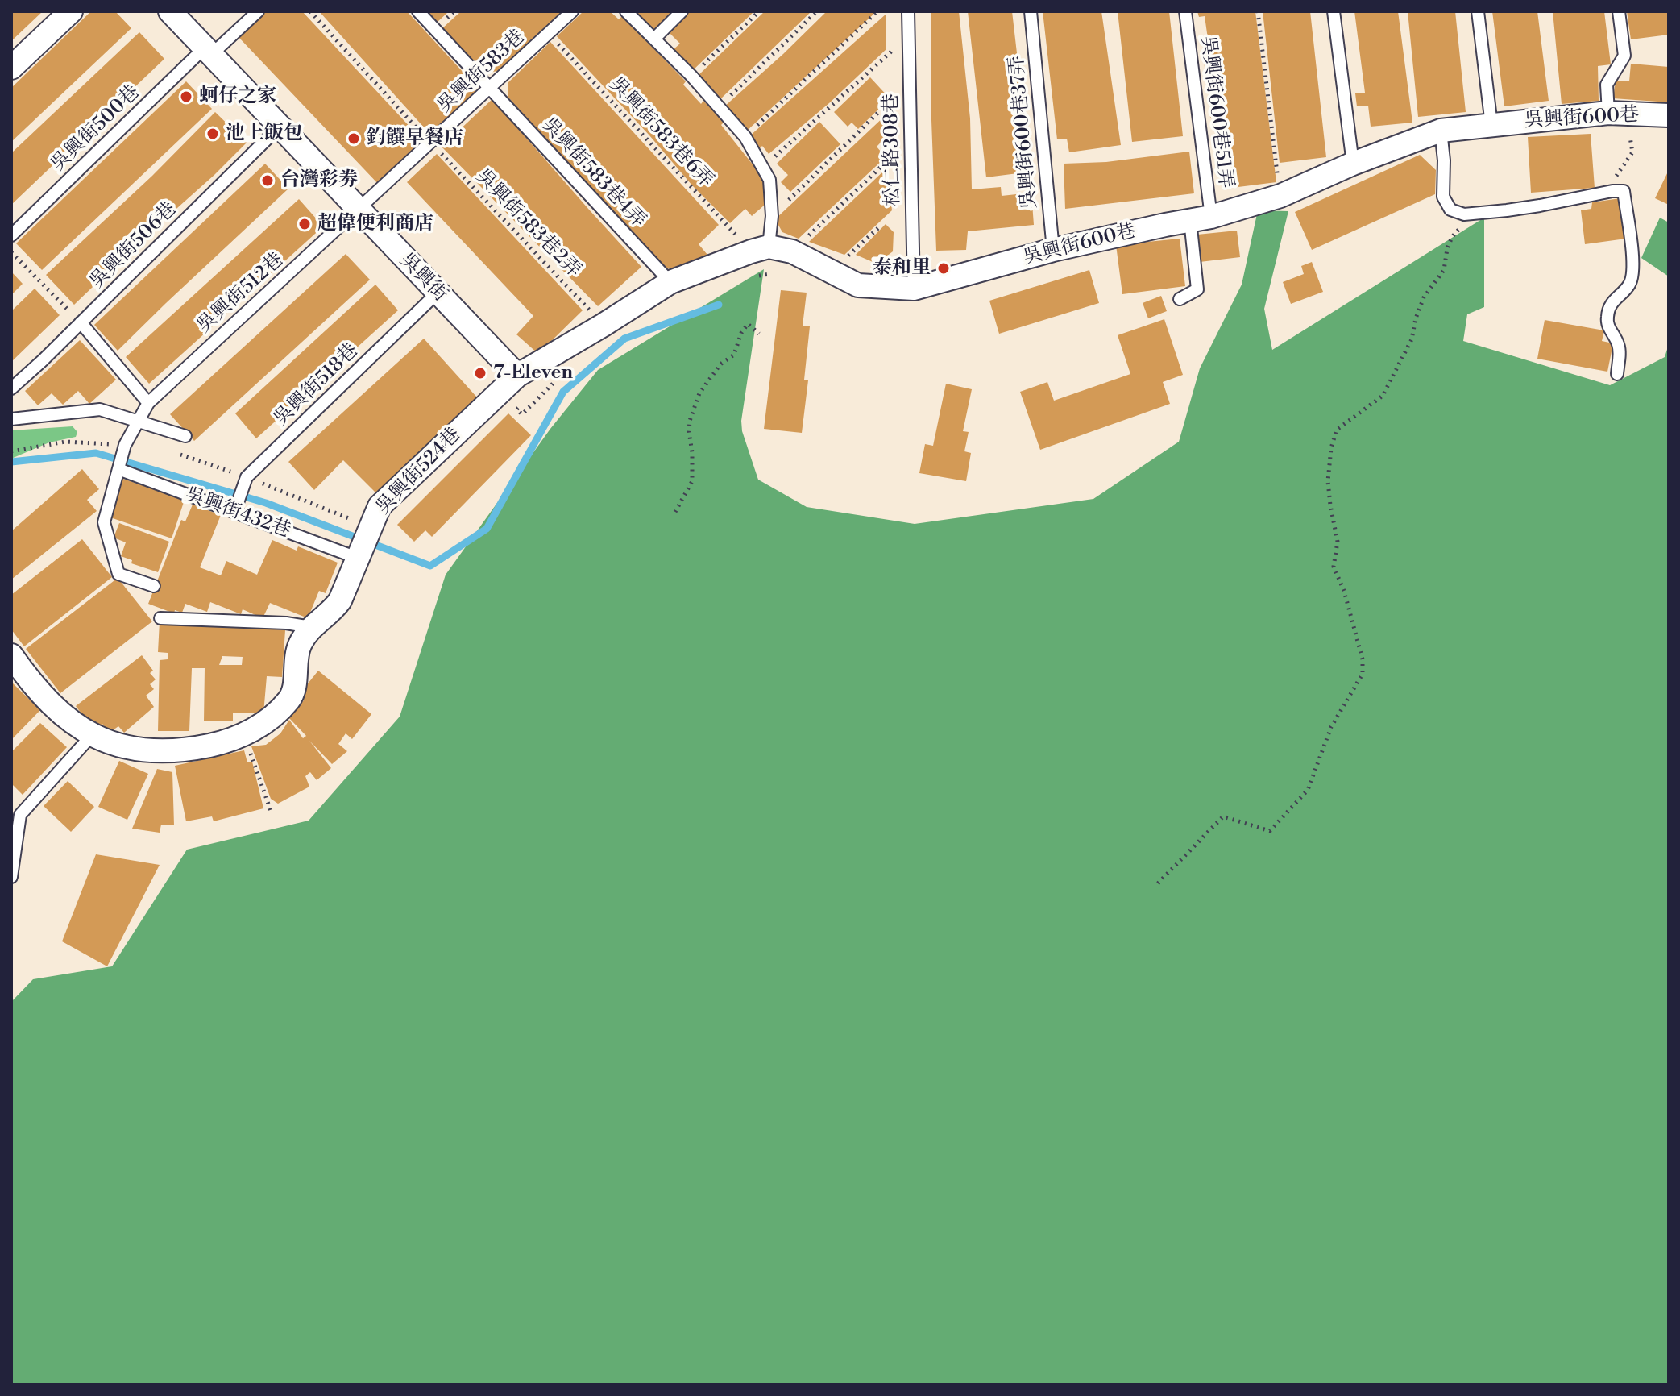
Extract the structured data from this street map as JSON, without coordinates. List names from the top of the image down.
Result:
{
  "streets": {
    "street": ["吳興街600巷", "吳興街", "吳興街524巷"],
    "lane": [
      "吳興街583巷",
      "吳興街600巷51弄",
      "吳興街500巷",
      "吳興街600巷37弄",
      "松仁路308巷",
      "吳興街583巷4弄",
      "吳興街506巷",
      "吳興街512巷",
      "吳興街518巷",
      "吳興街432巷"
    ],
    "path": ["吳興街583巷6弄", "吳興街583巷2弄"]
  },
  "crossings": [
    ["吳興街583巷", "吳興街583巷6弄"],
    ["吳興街583巷", "吳興街583巷4弄"],
    ["吳興街583巷", "吳興街583巷2弄"],
    ["吳興街583巷", "吳興街"],
    ["吳興街583巷", "吳興街512巷"],
    ["吳興街600巷51弄", "吳興街600巷"],
    ["吳興街600巷", "吳興街600巷37弄"],
    ["吳興街600巷", "吳興街583巷6弄"],
    ["吳興街600巷", "松仁路308巷"],
    ["吳興街500巷", "吳興街"],
    ["吳興街506巷", "吳興街"],
    ["吳興街", "吳興街512巷"],
    ["吳興街", "吳興街518巷"],
    ["吳興街", "吳興街524巷"],
    ["吳興街512巷", "吳興街432巷"],
    ["吳興街518巷", "吳興街432巷"],
    ["吳興街524巷", "吳興街432巷"]
  ],
  "places": [
    "蚵仔之家",
    "池上飯包",
    "鈞饌早餐店",
    "台灣彩劵",
    "超偉便利商店",
    "泰和里",
    "7-Eleven"
  ]
}
